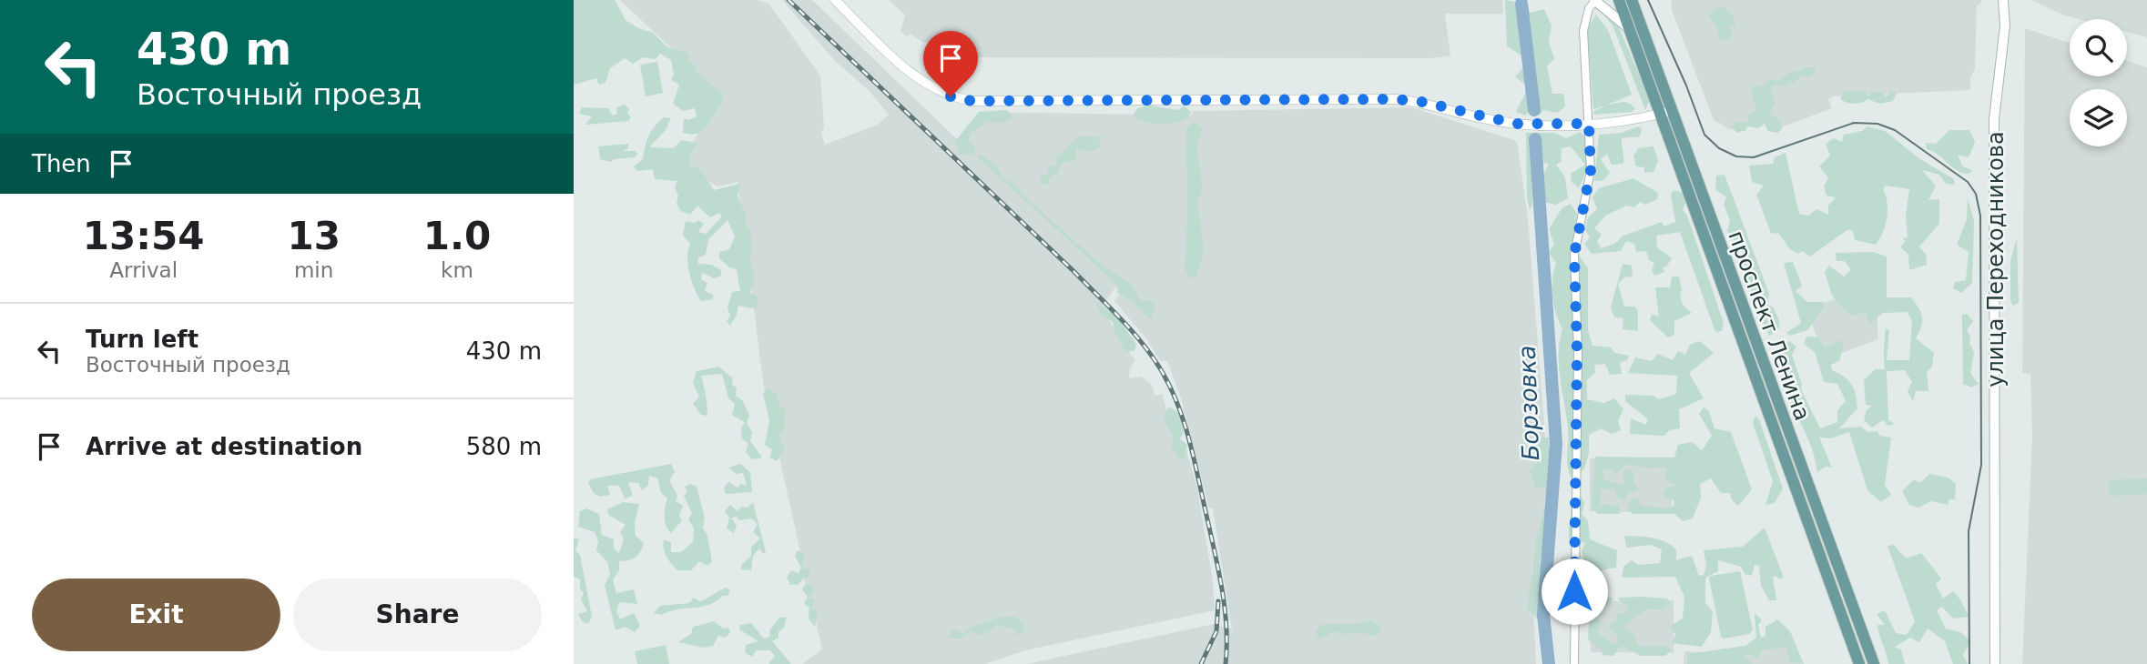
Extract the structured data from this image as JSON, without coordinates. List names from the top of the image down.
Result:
{
  "streets": {
    "main road": ["улица Переходникова", "проспект Ленина"]
  },
  "water": ["Борзовка"],
  "page": {
    "turn": ["430 m", "Восточный проезд"],
    "then": "Then",
    "eta": [
      "13:54",
      "Arrival",
      "13",
      "min",
      "1.0",
      "km"
    ],
    "list": [
      {
        "name": "Turn left",
        "note": "Восточный проезд",
        "value": "430 m"
      },
      {
        "name": "Arrive at destination",
        "value": "580 m"
      }
    ],
    "buttons": ["Exit", "Share"]
  }
}
